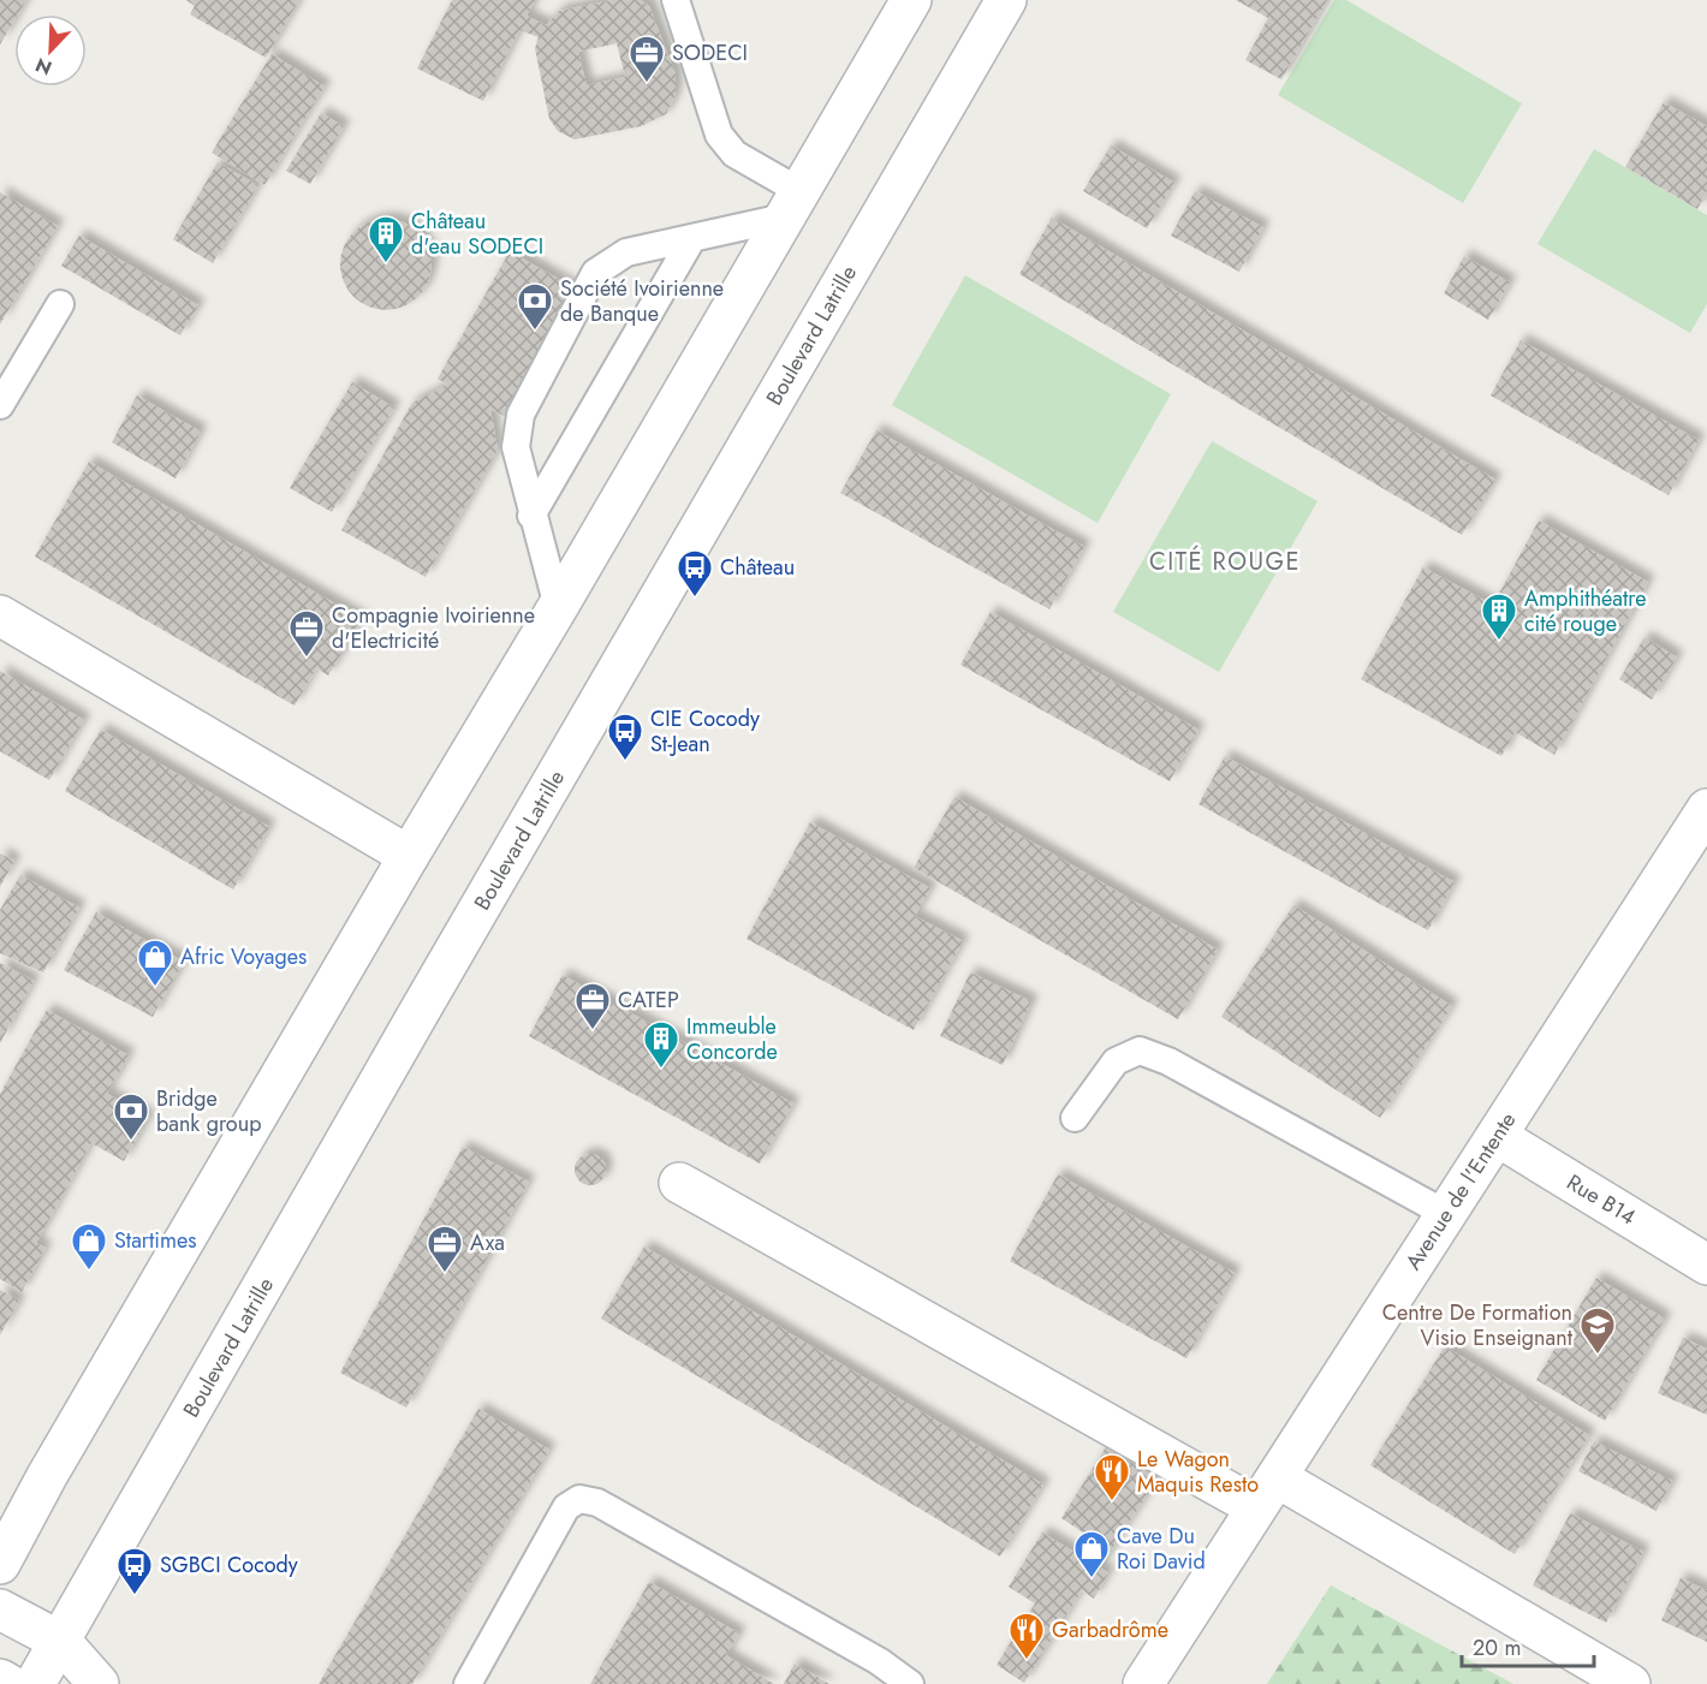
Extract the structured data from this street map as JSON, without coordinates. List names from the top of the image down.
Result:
{
  "streets": {
    "main road": ["Boulevard Latrille", "Avenue de l'Entente", "Rue B14"]
  },
  "crossings": [
    ["Avenue de l'Entente", "Rue B14"]
  ],
  "districts": ["CITÉ ROUGE"],
  "places": {
    "office": [
      "SODECI",
      "Compagnie Ivoirienne d'Electricité",
      "CATEP",
      "Axa"
    ],
    "building": ["Château d'eau SODECI", "Amphithéatre cité rouge", "Immeuble Concorde"],
    "bank": ["Société Ivoirienne de Banque", "Bridge bank group"],
    "bus stop": ["Château", "CIE Cocody St-Jean", "SGBCI Cocody"],
    "shop": ["Afric Voyages", "Startimes", "Cave Du Roi David"],
    "school or university": ["Centre De Formation Visio Enseignant"],
    "restaurant": ["Le Wagon Maquis Resto", "Garbadrôme"]
  },
  "scale_bar": "20 m",
  "north": "bottom left"
}
